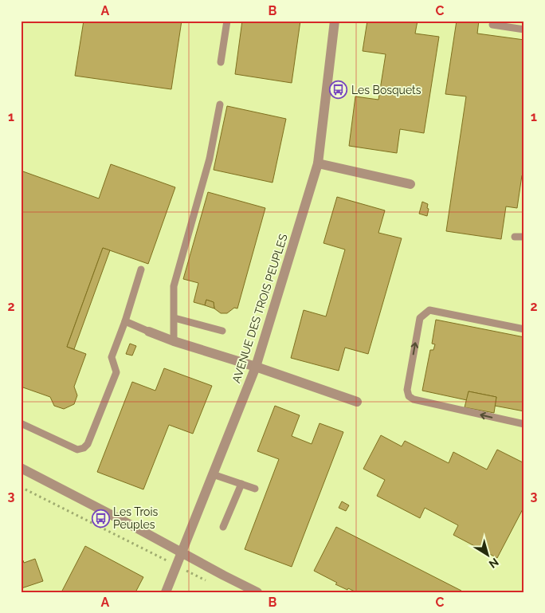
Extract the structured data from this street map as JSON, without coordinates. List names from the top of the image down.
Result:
{
  "streets": {
    "street": ["AVENUE DES TROIS PEUPLES"]
  },
  "places": {
    "bus stop": ["Les Bosquets", "Les Trois Peuples"]
  },
  "north": "bottom right",
  "grid": {
    "columns": ["A", "B", "C"],
    "rows": ["1", "2", "3"]
  }
}
